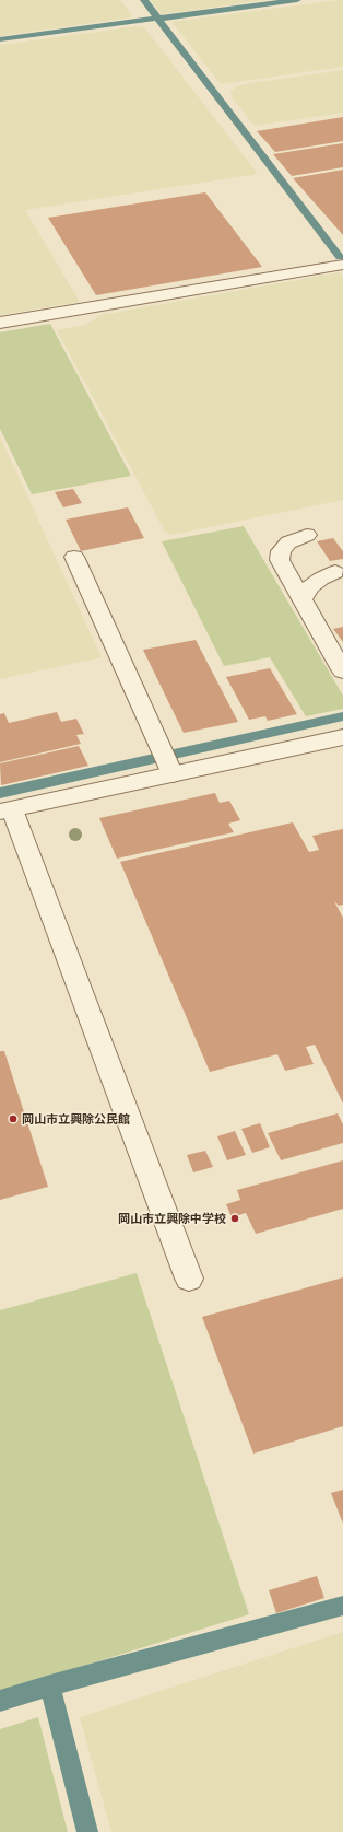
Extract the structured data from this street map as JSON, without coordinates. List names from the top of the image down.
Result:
{
  "places": ["岡山市立興除公民館", "岡山市立興除中学校"]
}
